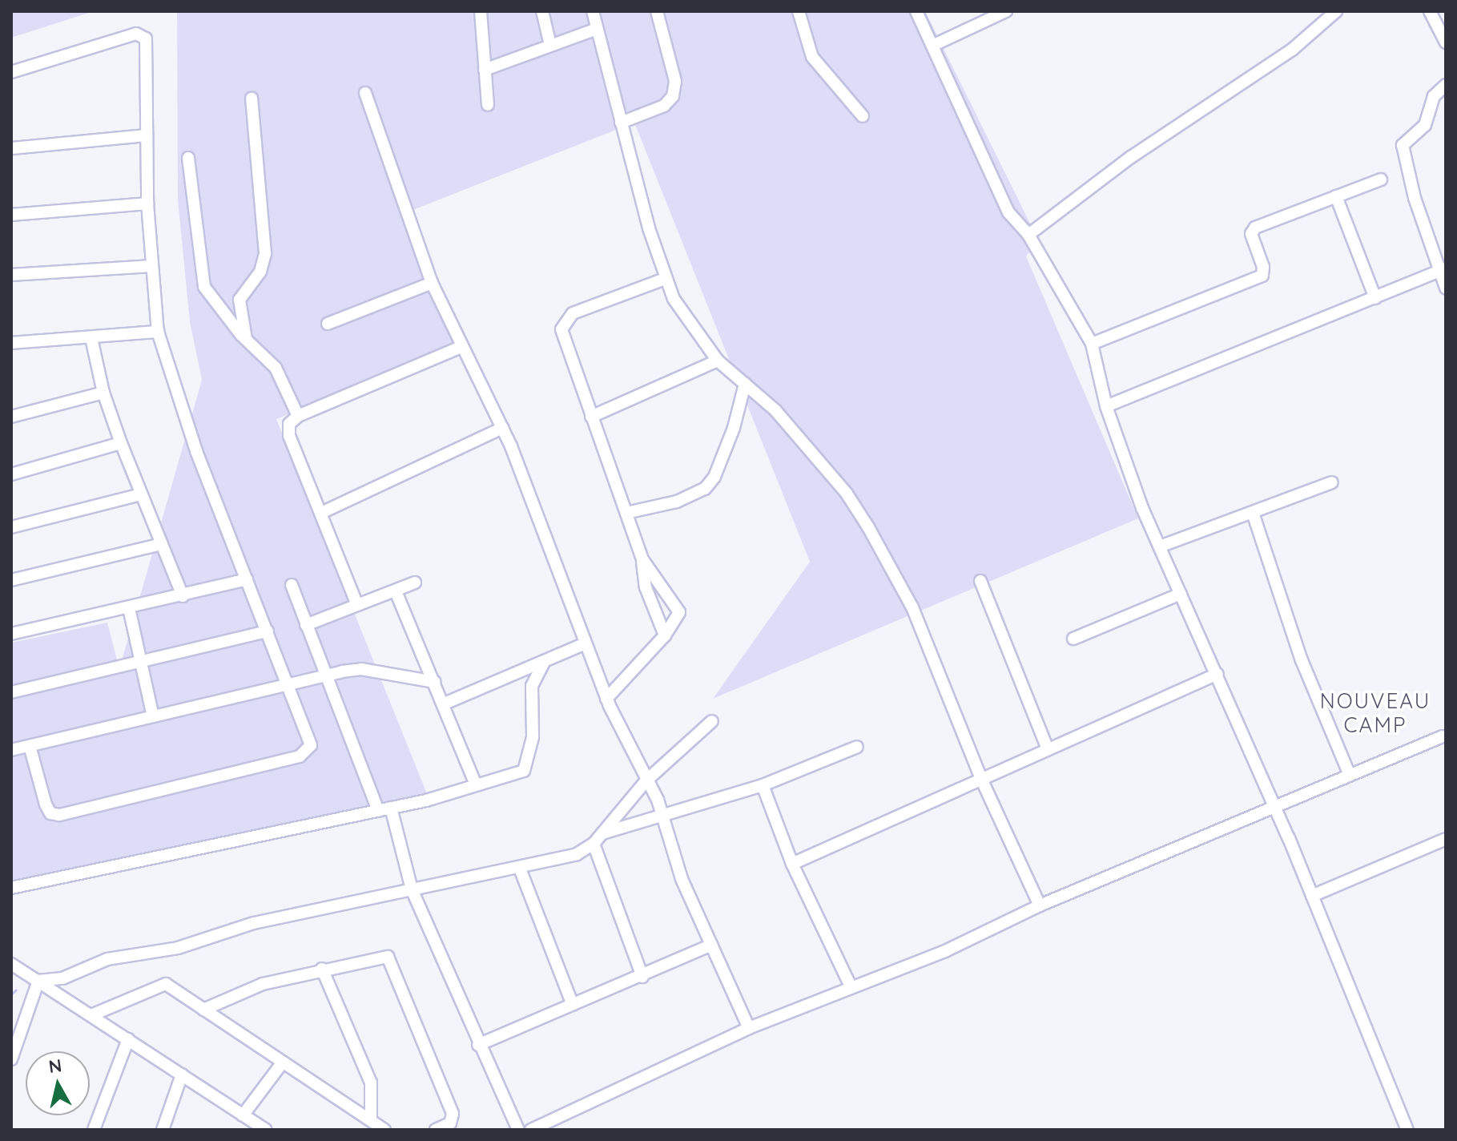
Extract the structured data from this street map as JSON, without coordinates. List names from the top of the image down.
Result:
{
  "districts": ["NOUVEAU CAMP"],
  "north": "top"
}
